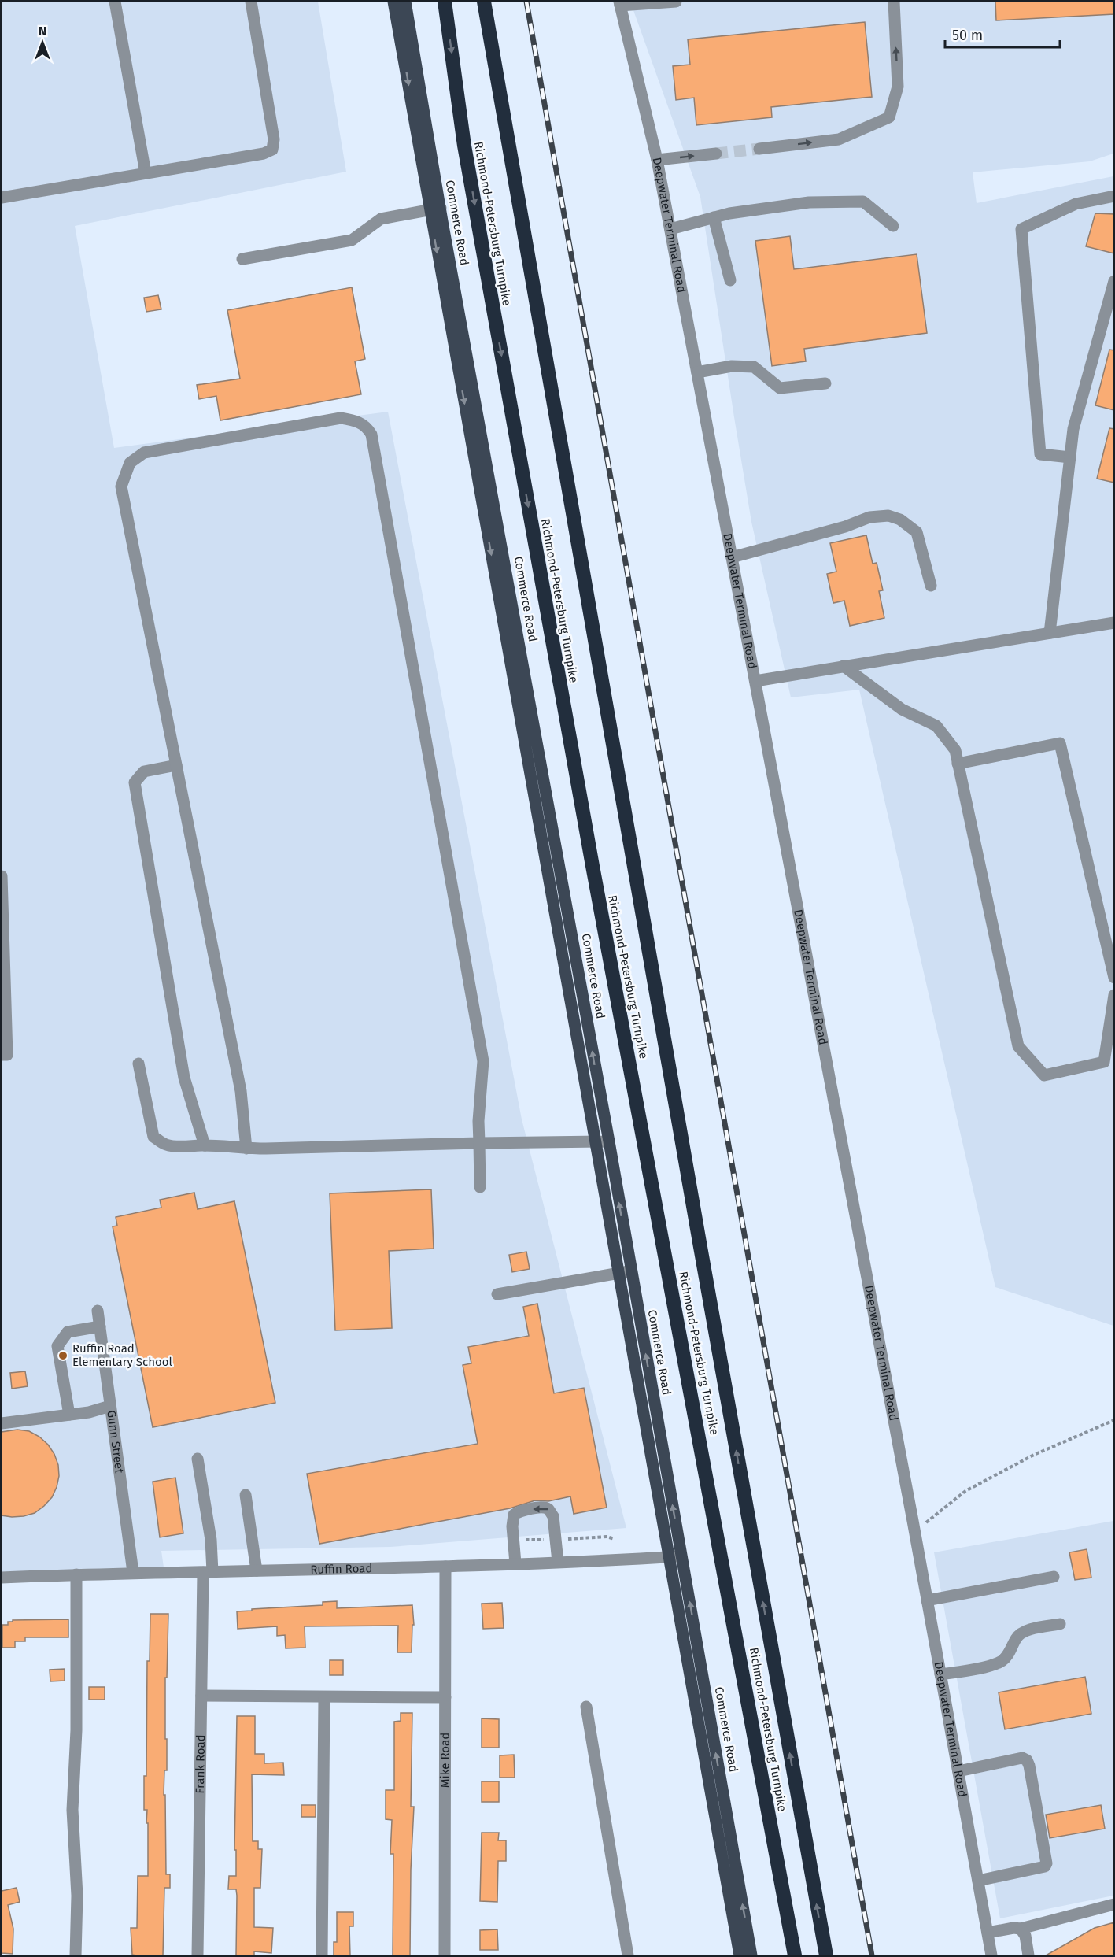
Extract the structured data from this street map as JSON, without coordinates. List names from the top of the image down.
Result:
{
  "streets": {
    "highway": ["Richmond-Petersburg Turnpike"],
    "main road": ["Commerce Road"],
    "street": [
      "Deepwater Terminal Road",
      "Gunn Street",
      "Ruffin Road",
      "Mike Road",
      "Frank Road"
    ]
  },
  "crossings": [
    ["Commerce Road", "Ruffin Road"],
    ["Gunn Street", "Ruffin Road"],
    ["Ruffin Road", "Mike Road"],
    ["Ruffin Road", "Frank Road"]
  ],
  "places": ["Ruffin Road Elementary School"],
  "scale_bar": "50 m",
  "north": "top"
}
